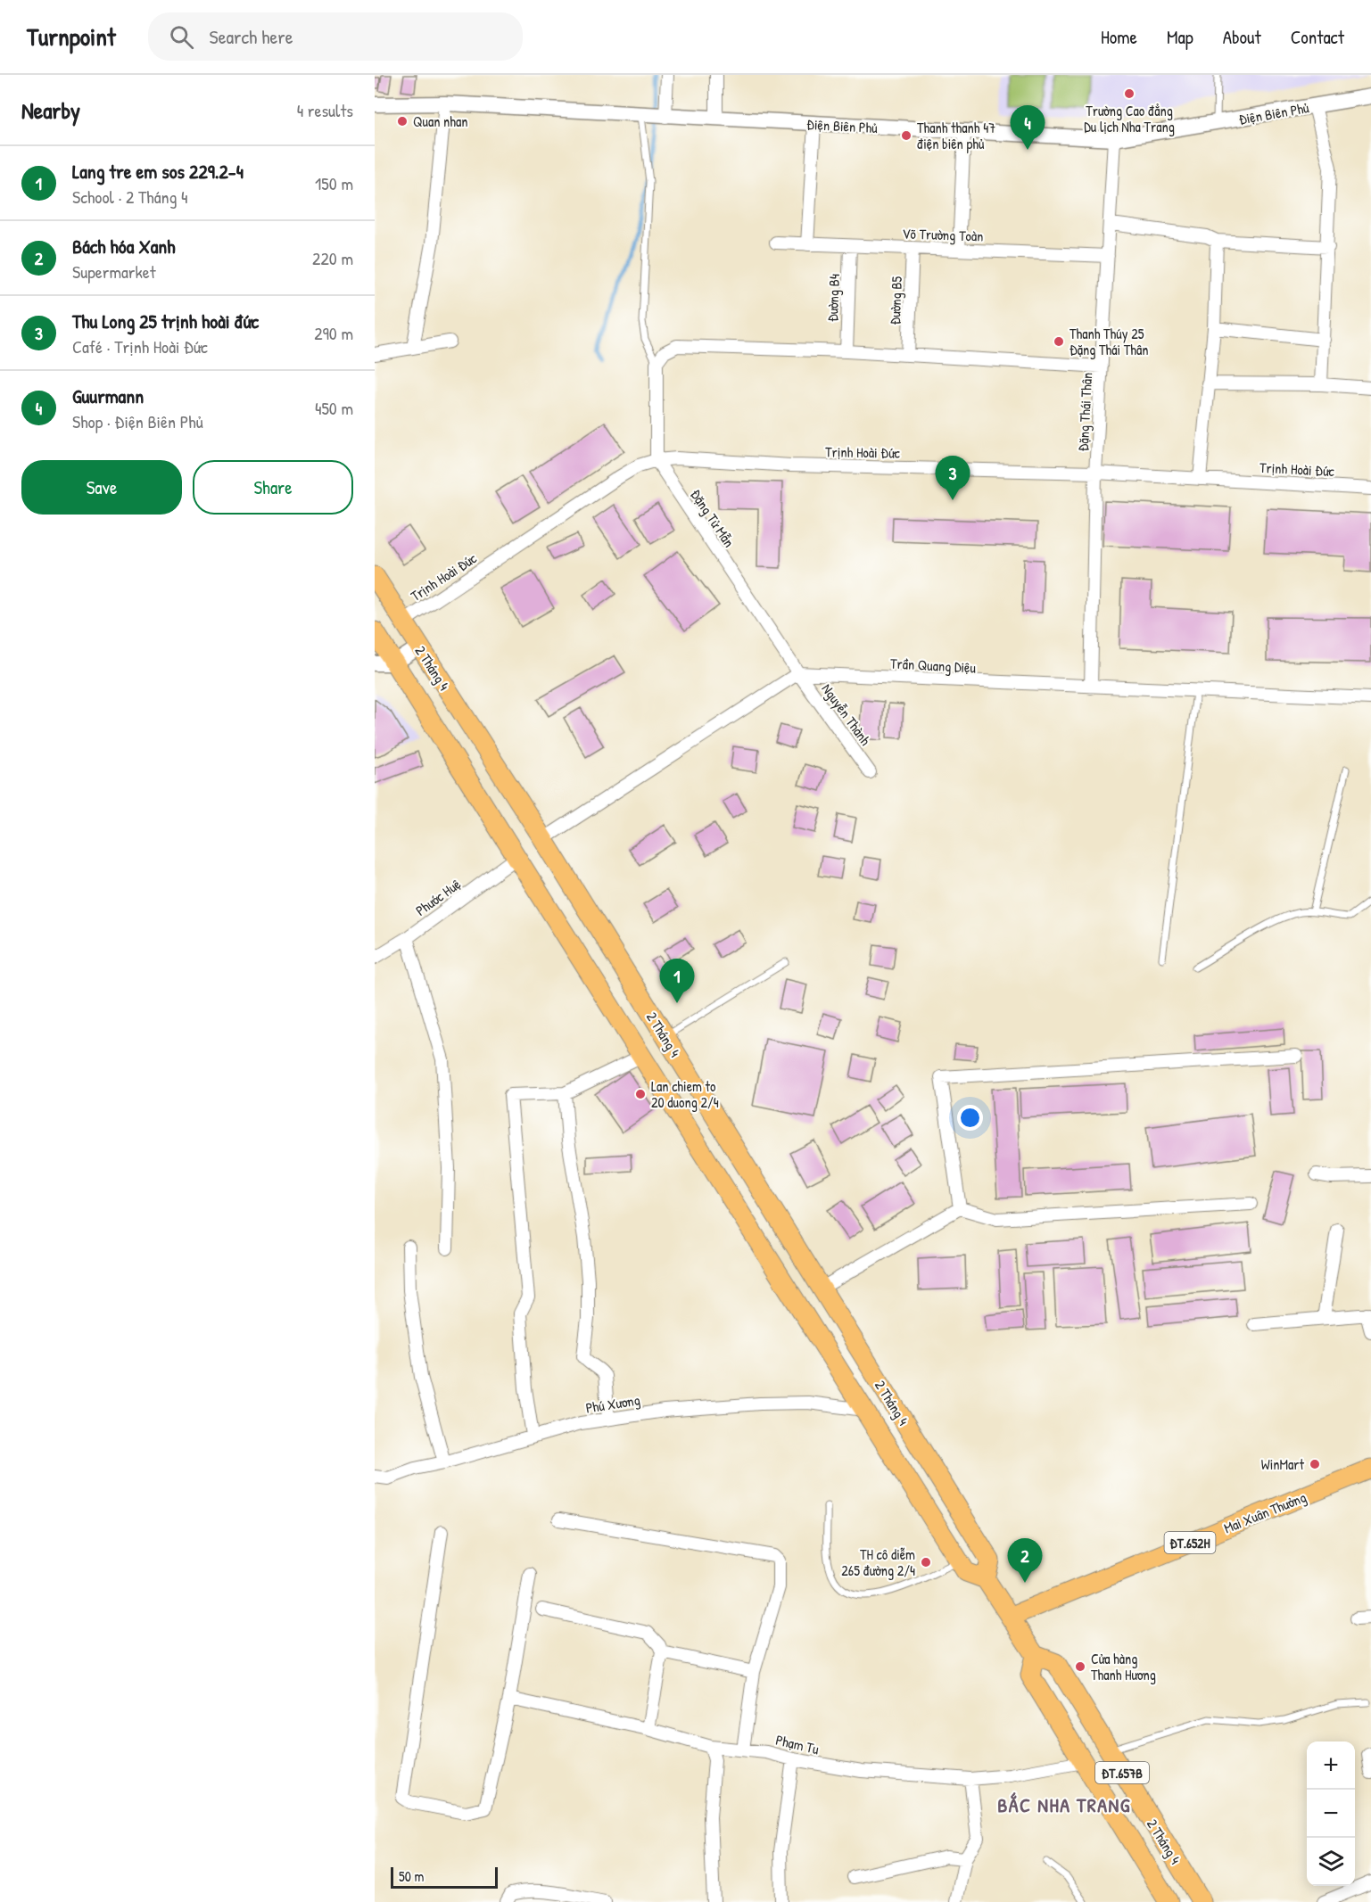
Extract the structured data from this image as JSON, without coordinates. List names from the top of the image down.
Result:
{
  "streets": {
    "main road": [
      "2 Tháng 4",
      "Mai Xuân Thưởng",
      "ĐT.652H",
      "ĐT.657B"
    ],
    "street": [
      "Điện Biên Phủ",
      "Võ Trường Toàn",
      "Đường B4",
      "Đường B5",
      "Đặng Thái Thân",
      "Trịnh Hoài Đức",
      "Đặng Tử Mẫn",
      "Trần Quang Diệu",
      "Nguyễn Thành",
      "Phước Huệ",
      "Phú Xương",
      "Phạm Tu"
    ]
  },
  "crossings": [
    ["Điện Biên Phủ", "Đặng Thái Thân"],
    ["Võ Trường Toàn", "Đường B4"],
    ["Võ Trường Toàn", "Đường B5"],
    ["Võ Trường Toàn", "Đặng Thái Thân"],
    ["Đặng Thái Thân", "Trịnh Hoài Đức"],
    ["Đặng Thái Thân", "Trần Quang Diệu"],
    ["Trịnh Hoài Đức", "Đặng Tử Mẫn"],
    ["Trịnh Hoài Đức", "2 Tháng 4"],
    ["Đặng Tử Mẫn", "Trần Quang Diệu"],
    ["Đặng Tử Mẫn", "Nguyễn Thành"],
    ["Trần Quang Diệu", "Nguyễn Thành"],
    ["2 Tháng 4", "Phước Huệ"],
    ["2 Tháng 4", "Phú Xương"],
    ["2 Tháng 4", "Mai Xuân Thưởng"],
    ["2 Tháng 4", "Phạm Tu"]
  ],
  "districts": ["BẮC NHA TRANG"],
  "places": [
    "Trường Cao đẳng Du lịch Nha Trang",
    "Quan nhan",
    "Thanh thanh 47 điện biên phủ",
    "Thanh Thúy 25 Đặng Thái Thân",
    "Lan chiem to 20 duong 2/4",
    "WinMart",
    "TH cô diễm 265 đường 2/4",
    "Cửa hàng Thanh Hương"
  ],
  "scale_bar": "50 m",
  "page": {
    "header": "Turnpoint",
    "search": "Search here",
    "nav": [
      "Home",
      "Map",
      "About",
      "Contact"
    ],
    "heading": ["Nearby", "4 results"],
    "pins": [
      "4",
      "3",
      "1",
      "2"
    ],
    "list": [
      {
        "mark": "1",
        "name": "Lang tre em sos 229.2-4",
        "note": "School · 2 Tháng 4",
        "value": "150 m"
      },
      {
        "mark": "2",
        "name": "Bách hóa Xanh",
        "note": "Supermarket",
        "value": "220 m"
      },
      {
        "mark": "3",
        "name": "Thu Long 25 trịnh hoài đức",
        "note": "Café · Trịnh Hoài Đức",
        "value": "290 m"
      },
      {
        "mark": "4",
        "name": "Guurmann",
        "note": "Shop · Điện Biên Phủ",
        "value": "450 m"
      }
    ],
    "buttons": ["Save", "Share"],
    "map_buttons": ["+", "−"],
    "scale": "50 m"
  }
}
